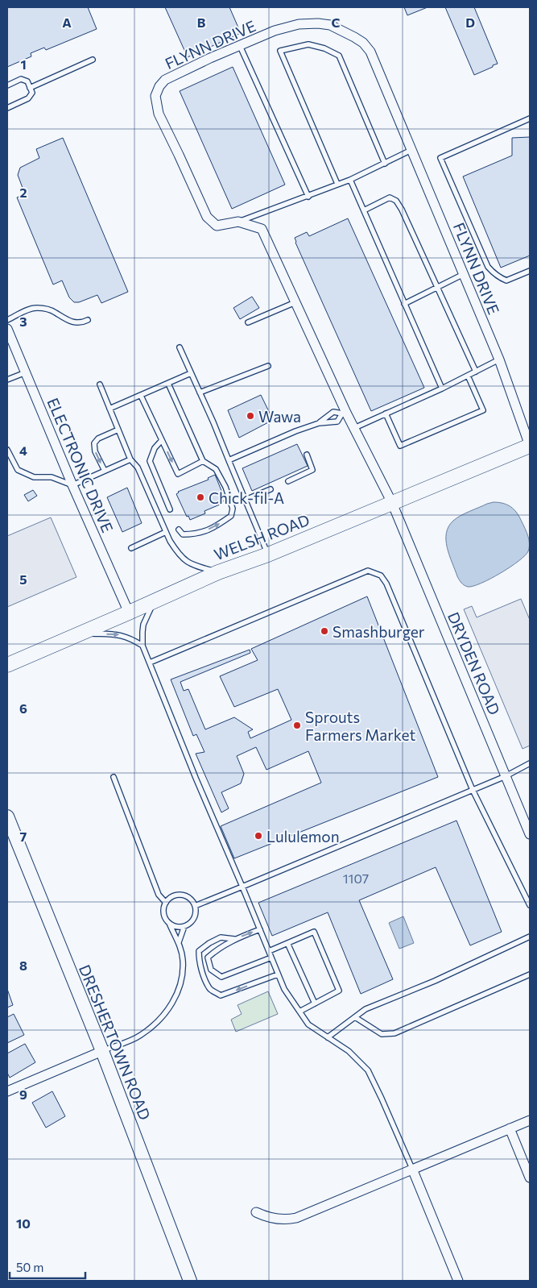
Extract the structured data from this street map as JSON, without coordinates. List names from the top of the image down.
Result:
{
  "streets": {
    "main road": ["WELSH ROAD", "DRESHERTOWN ROAD"],
    "street": ["FLYNN DRIVE", "ELECTRONIC DRIVE", "DRYDEN ROAD"]
  },
  "crossings": [
    ["FLYNN DRIVE", "WELSH ROAD"],
    ["FLYNN DRIVE", "DRYDEN ROAD"],
    ["ELECTRONIC DRIVE", "WELSH ROAD"],
    ["WELSH ROAD", "DRYDEN ROAD"]
  ],
  "places": [
    "Wawa",
    "Chick-fil-A",
    "Smashburger",
    "Sprouts Farmers Market",
    "Lululemon"
  ],
  "house_numbers": ["1107"],
  "scale_bar": "50 m",
  "grid": {
    "columns": [
      "A",
      "B",
      "C",
      "D"
    ],
    "rows": [
      "1",
      "2",
      "3",
      "4",
      "5",
      "6",
      "7",
      "8",
      "9",
      "10"
    ]
  }
}
